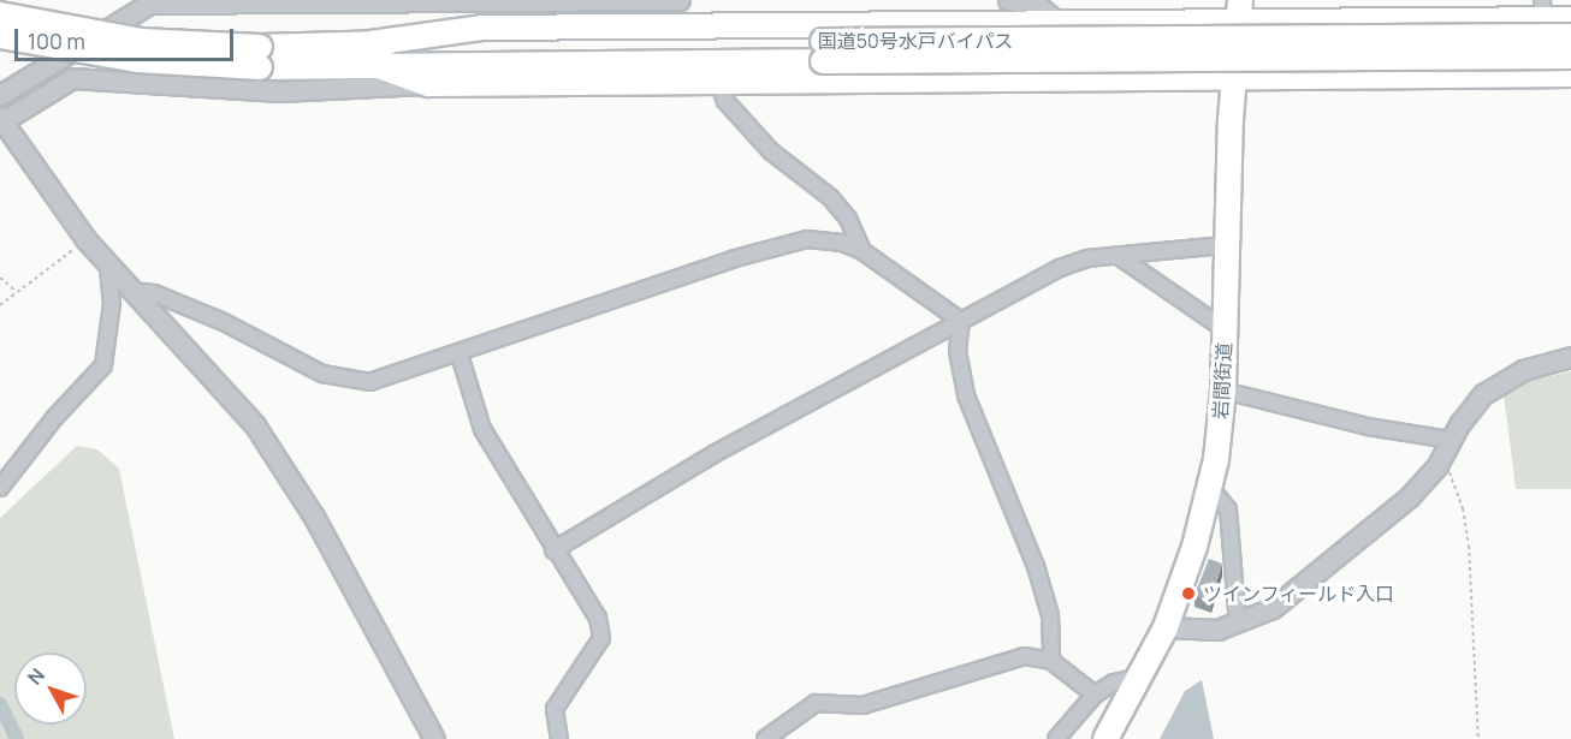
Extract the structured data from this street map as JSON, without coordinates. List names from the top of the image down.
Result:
{
  "streets": {
    "main road": ["国道50号水戸バイパス", "岩間街道"]
  },
  "places": ["ツインフィールド入口"],
  "scale_bar": "100 m",
  "north": "top left"
}
